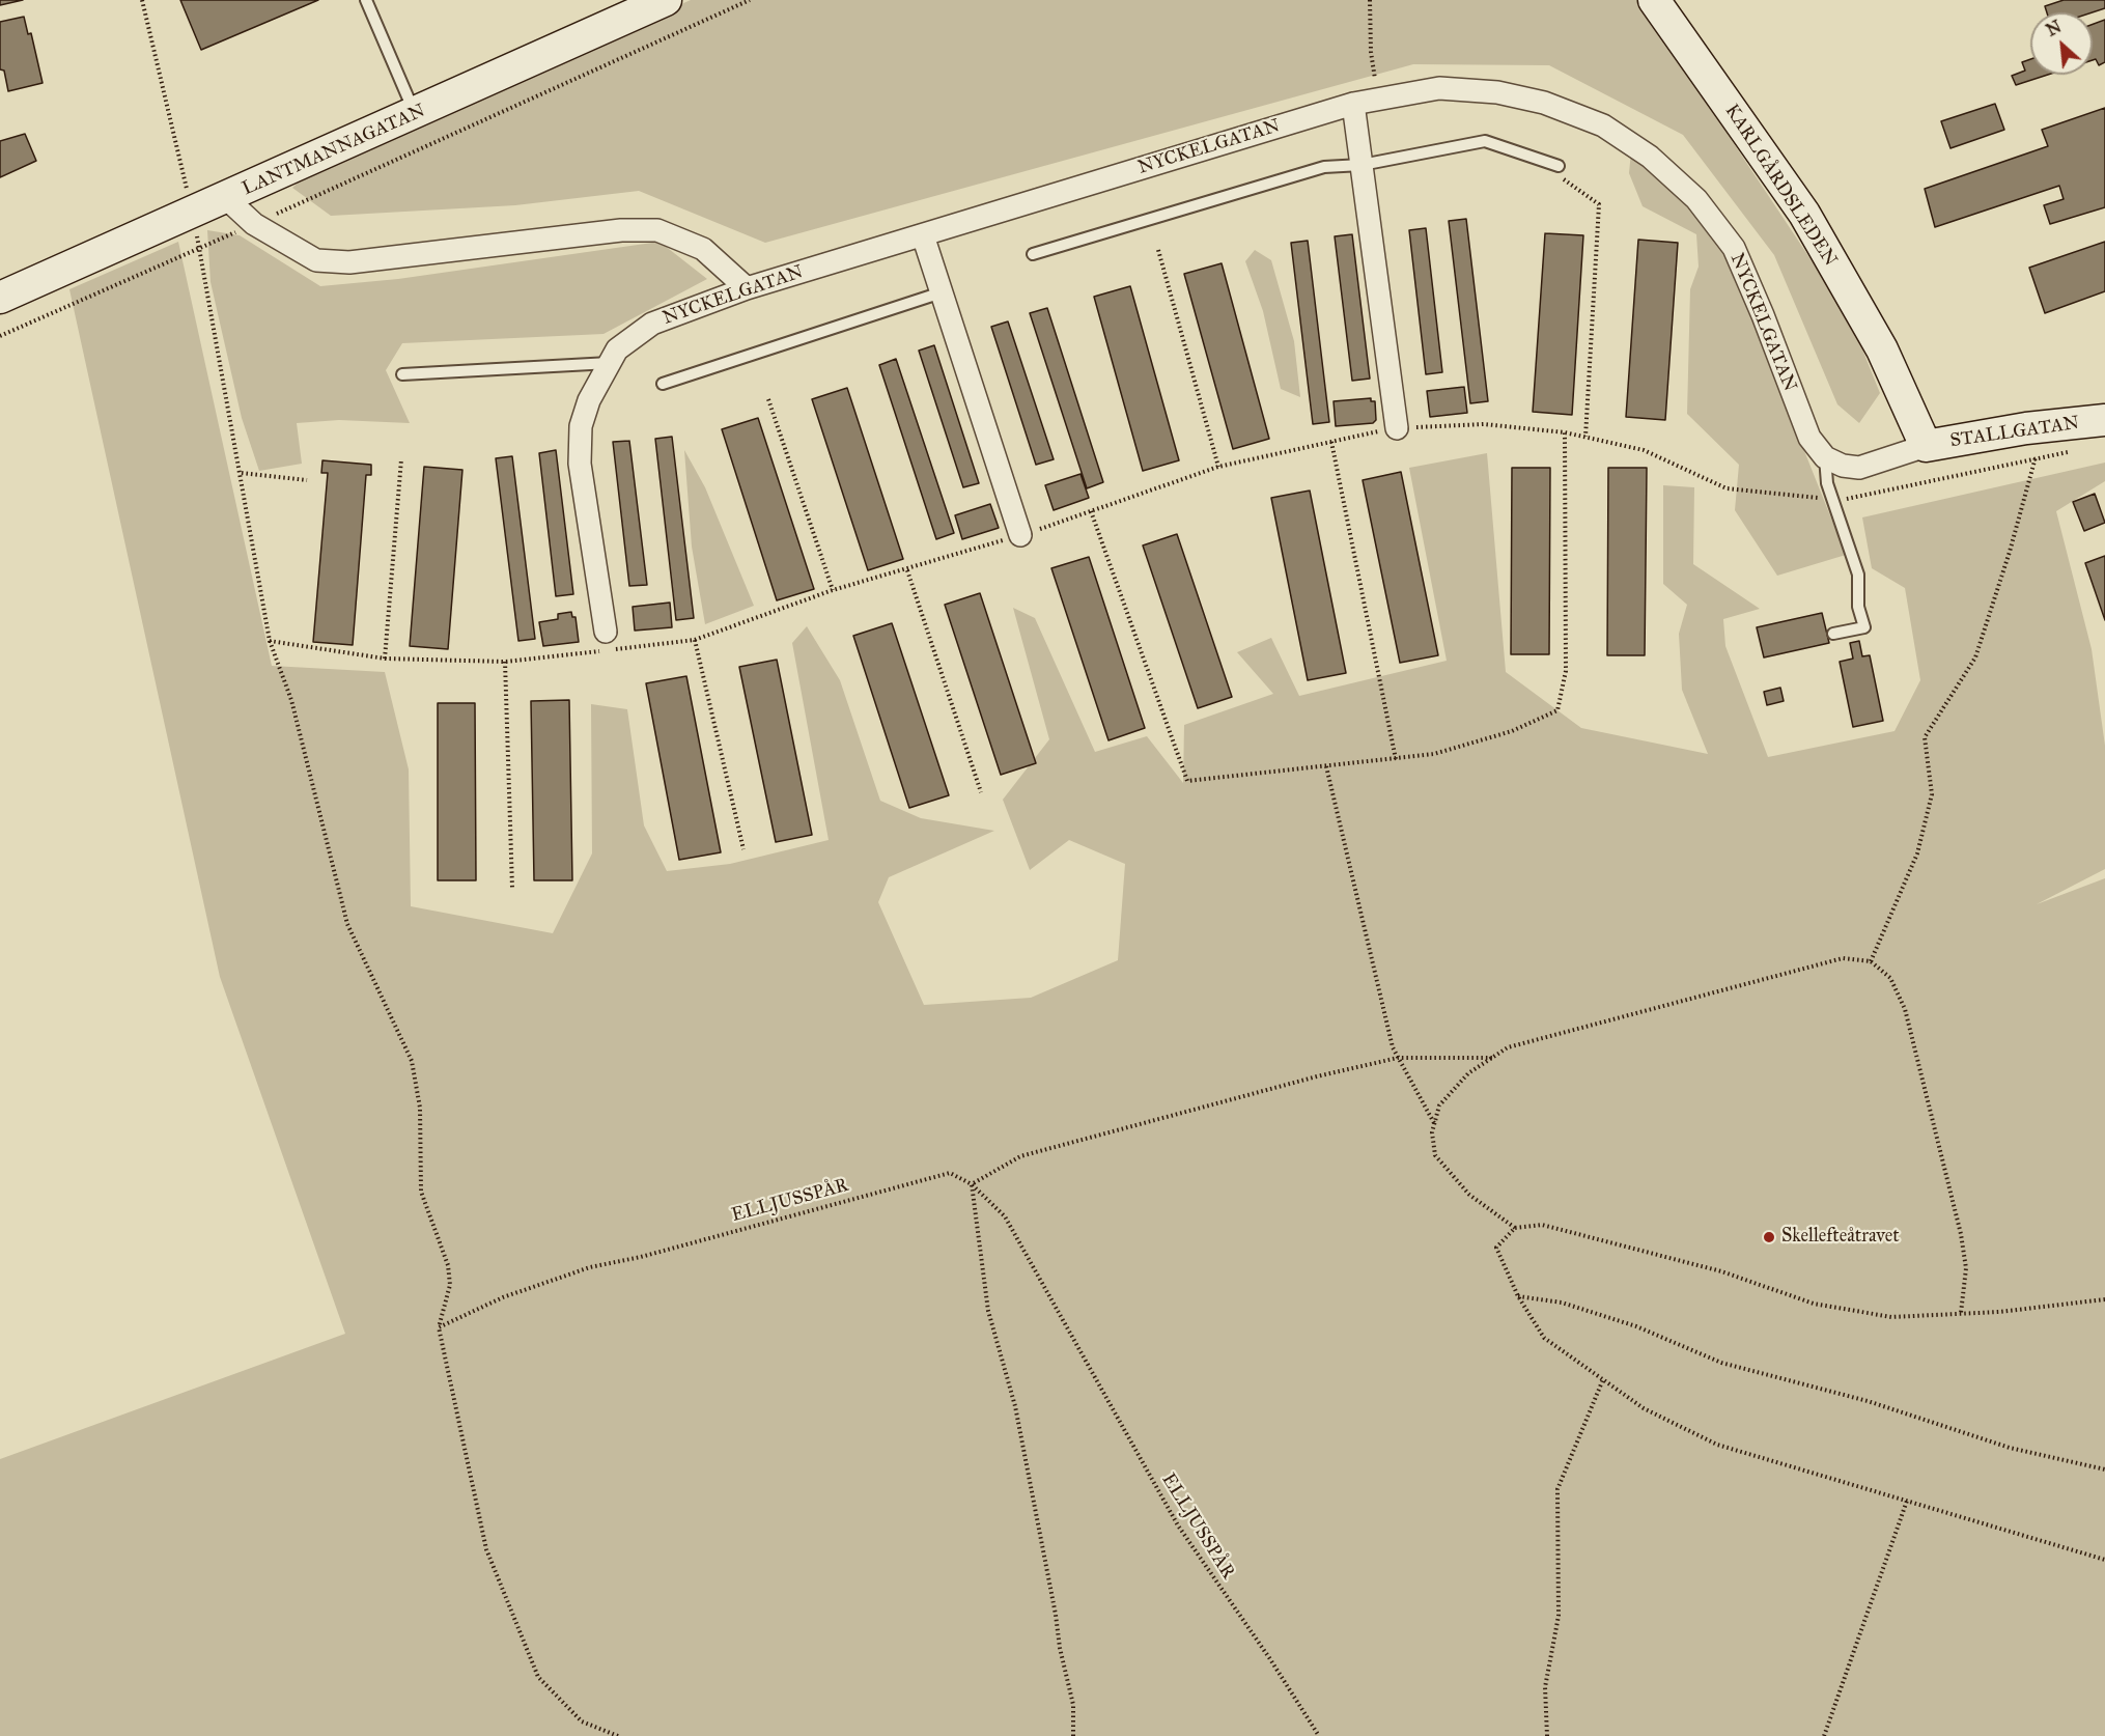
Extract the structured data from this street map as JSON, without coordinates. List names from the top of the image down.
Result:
{
  "streets": {
    "street": [
      "NYCKELGATAN",
      "LANTMANNAGATAN",
      "KARLGÅRDSLEDEN",
      "STALLGATAN"
    ],
    "path": ["ELLJUSSPÅR"]
  },
  "crossings": [
    ["KARLGÅRDSLEDEN", "STALLGATAN"]
  ],
  "places": ["Skellefteåtravet"],
  "north": "top left"
}
